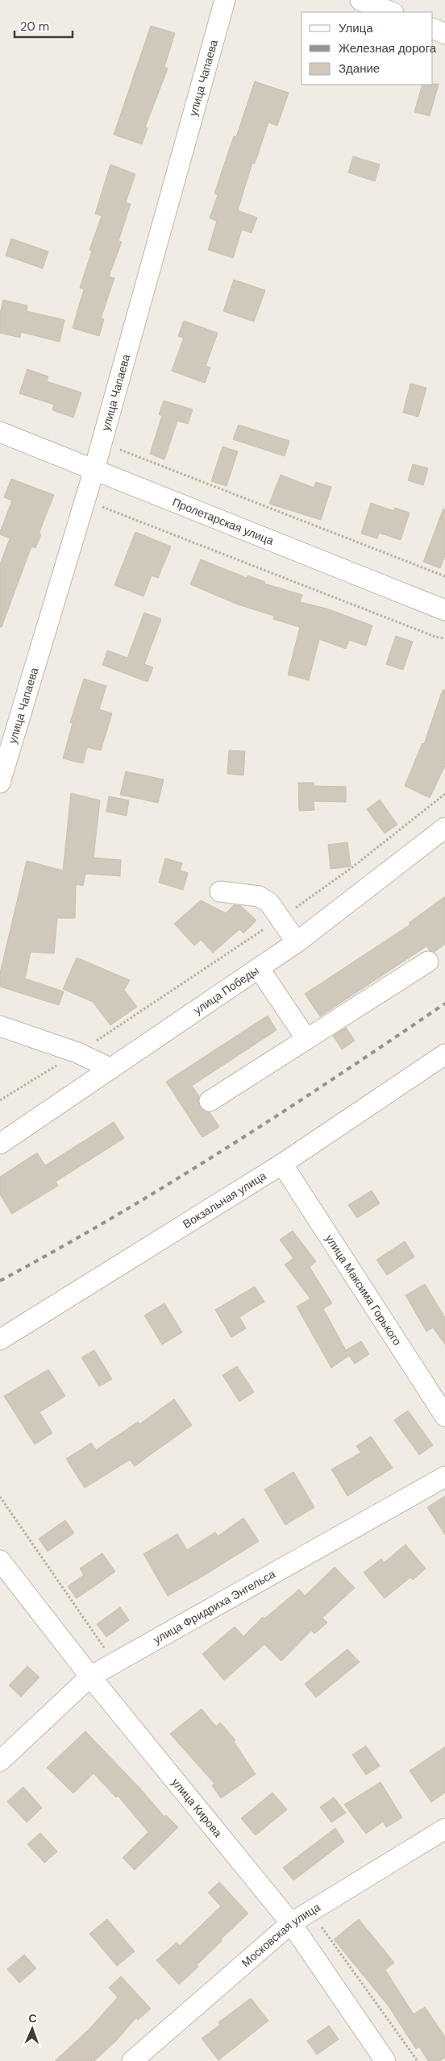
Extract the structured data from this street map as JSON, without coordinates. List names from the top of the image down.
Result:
{
  "streets": {
    "street": [
      "улица Чапаева",
      "Пролетарская улица",
      "улица Победы",
      "Вокзальная улица",
      "улица Максима Горького",
      "улица Фридриха Энгельса",
      "улица Кирова",
      "Московская улица"
    ]
  },
  "crossings": [
    ["улица Чапаева", "Пролетарская улица"],
    ["Вокзальная улица", "улица Максима Горького"],
    ["улица Фридриха Энгельса", "улица Кирова"],
    ["улица Кирова", "Московская улица"]
  ],
  "legend": ["Улица", "Железная дорога", "Здание"],
  "scale_bar": "20 m",
  "north": "top"
}
